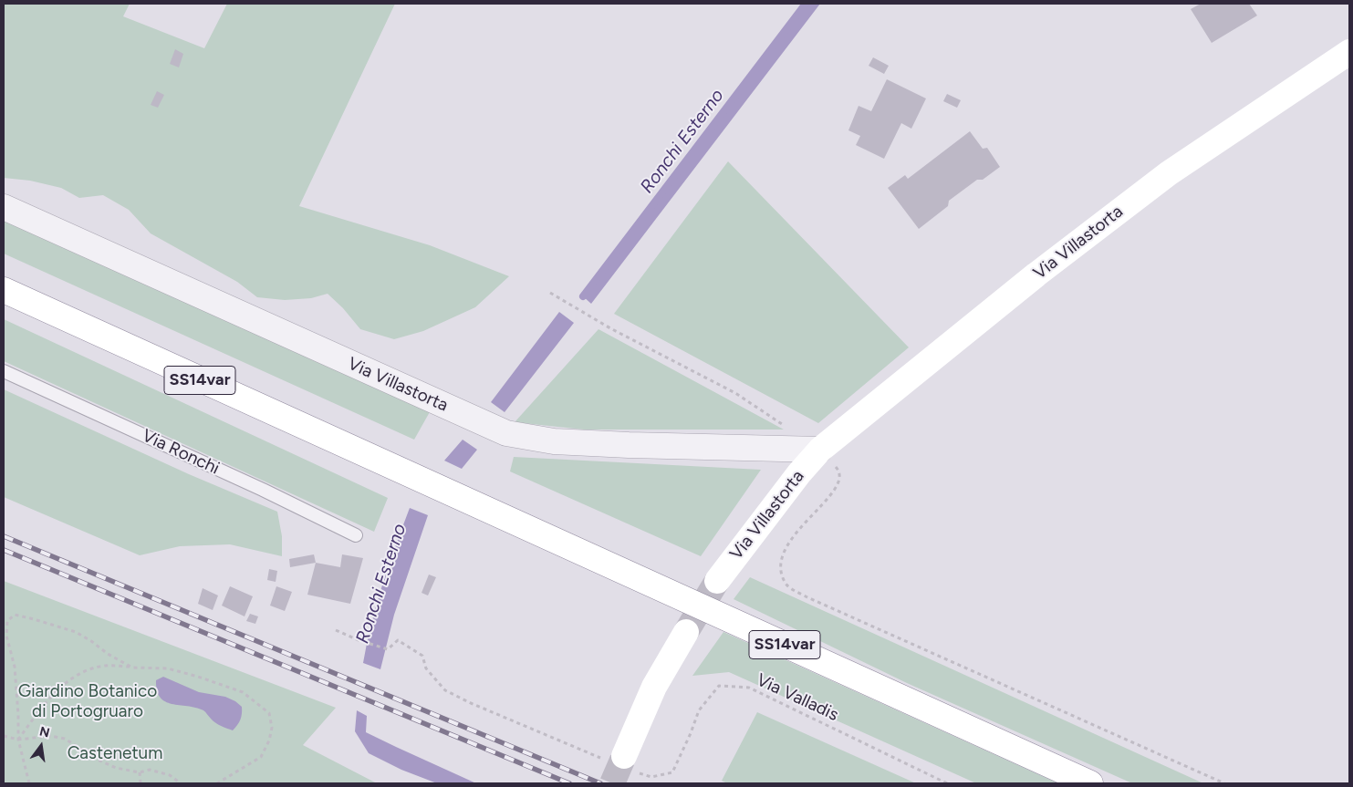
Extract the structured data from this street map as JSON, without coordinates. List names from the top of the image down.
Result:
{
  "streets": {
    "main road": ["Via Villastorta", "SS14var"],
    "lane": ["Via Ronchi"],
    "path": ["Via Valladis"]
  },
  "water": ["Ronchi Esterno"],
  "parks": ["Giardino Botanico di Portogruaro", "Castenetum"],
  "north": "top"
}
